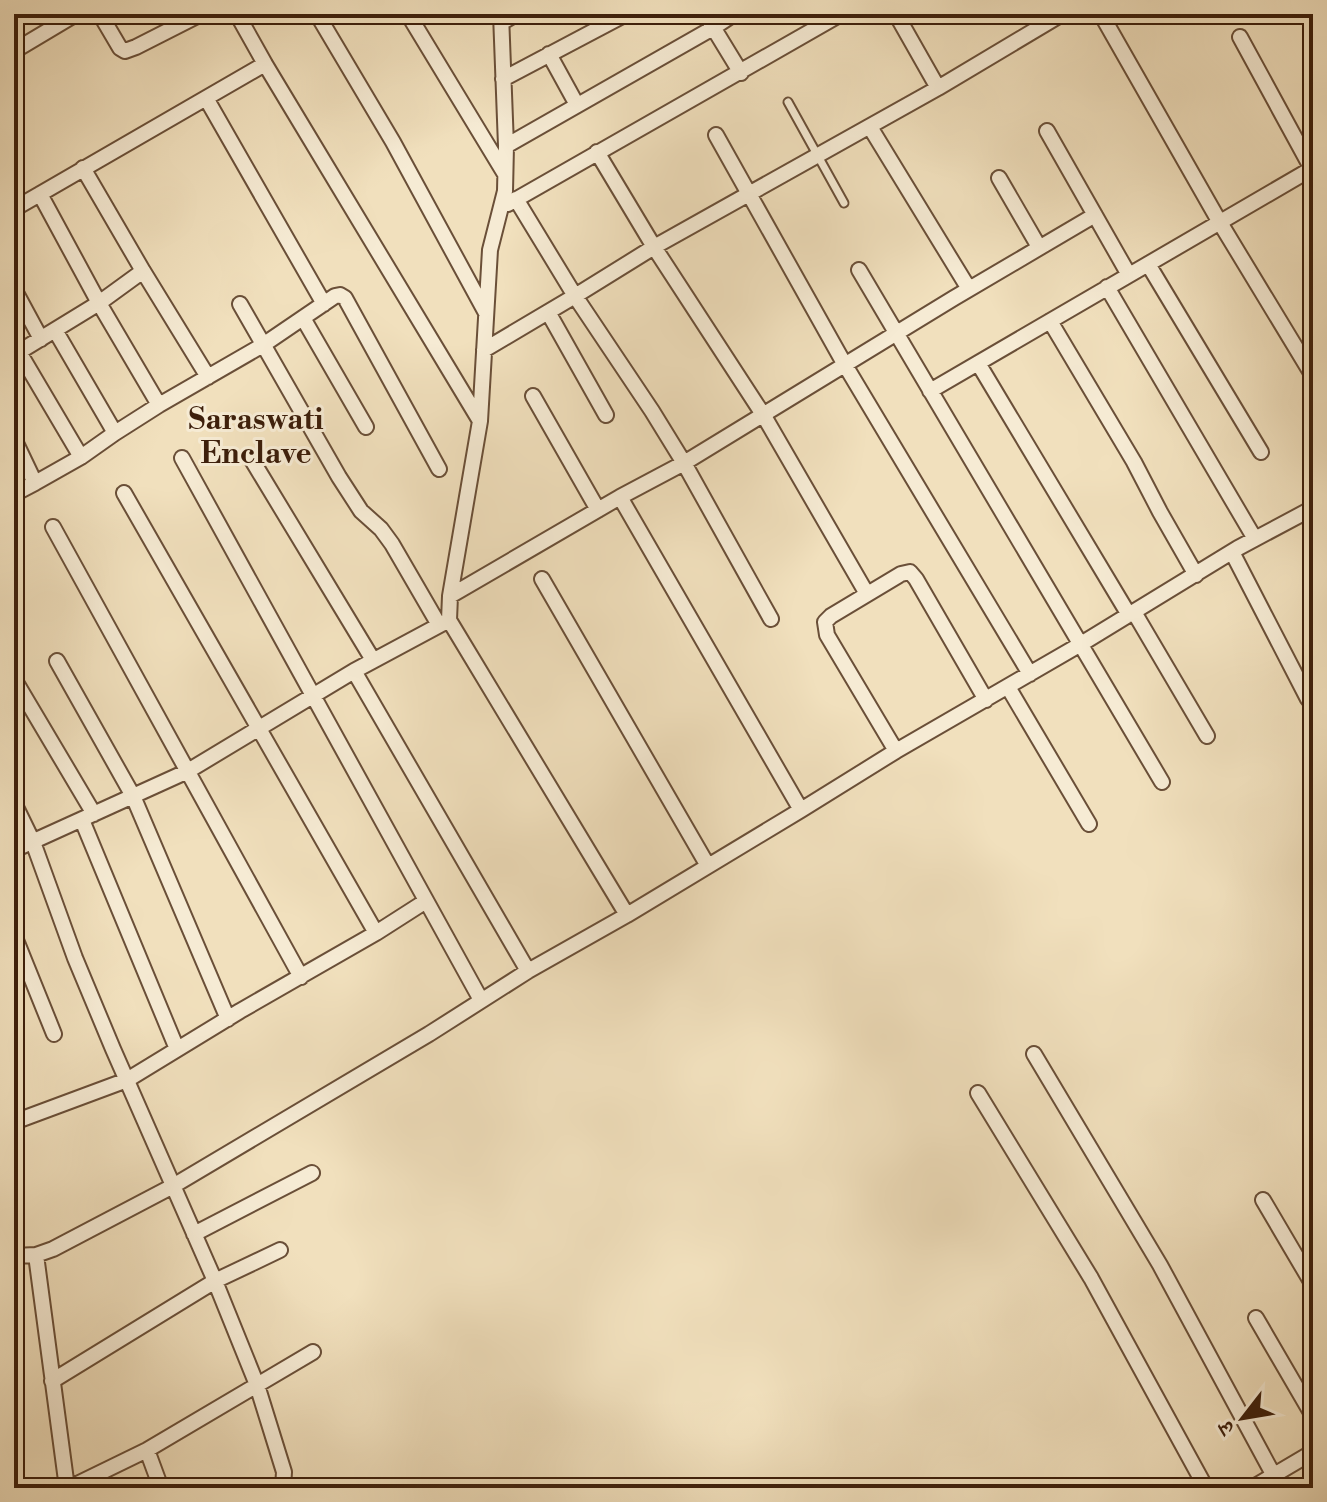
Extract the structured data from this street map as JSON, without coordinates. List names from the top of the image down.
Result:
{
  "districts": ["Saraswati Enclave"],
  "north": "bottom left"
}
